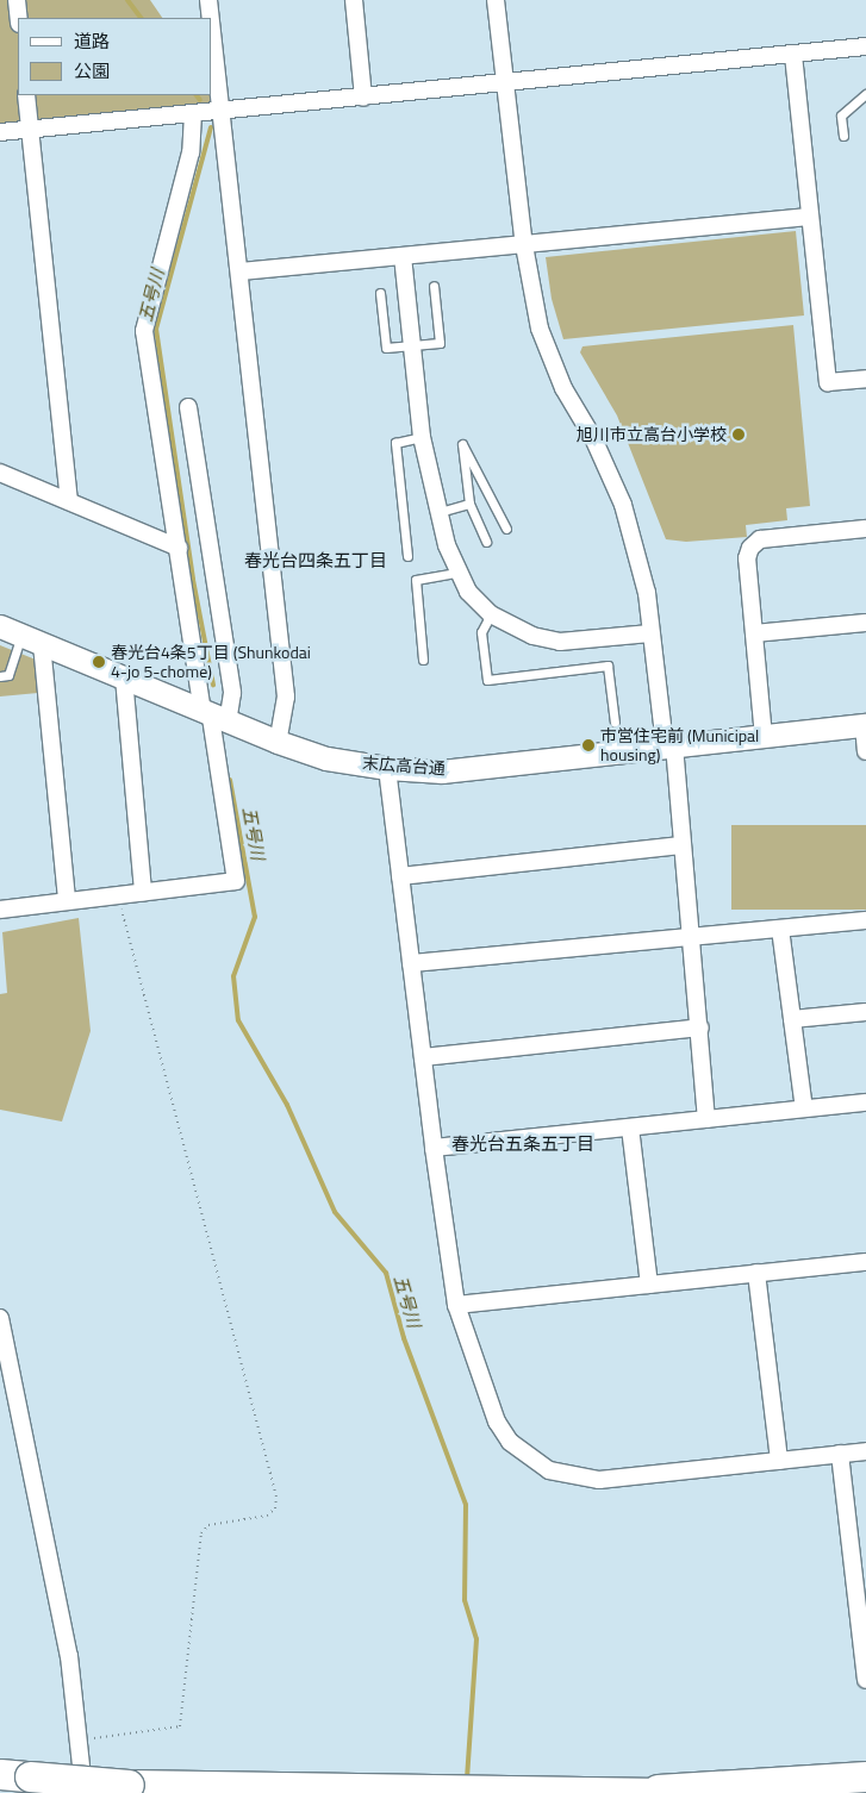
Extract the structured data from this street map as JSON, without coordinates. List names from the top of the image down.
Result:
{
  "streets": {
    "street": ["末広高台通"]
  },
  "districts": ["春光台四条五丁目", "春光台五条五丁目"],
  "water": ["五号川"],
  "places": ["旭川市立高台小学校", "春光台4条5丁目 (Shunkodai 4-jo 5-chome)", "市営住宅前 (Municipal housing)"],
  "legend": ["道路", "公園"]
}
